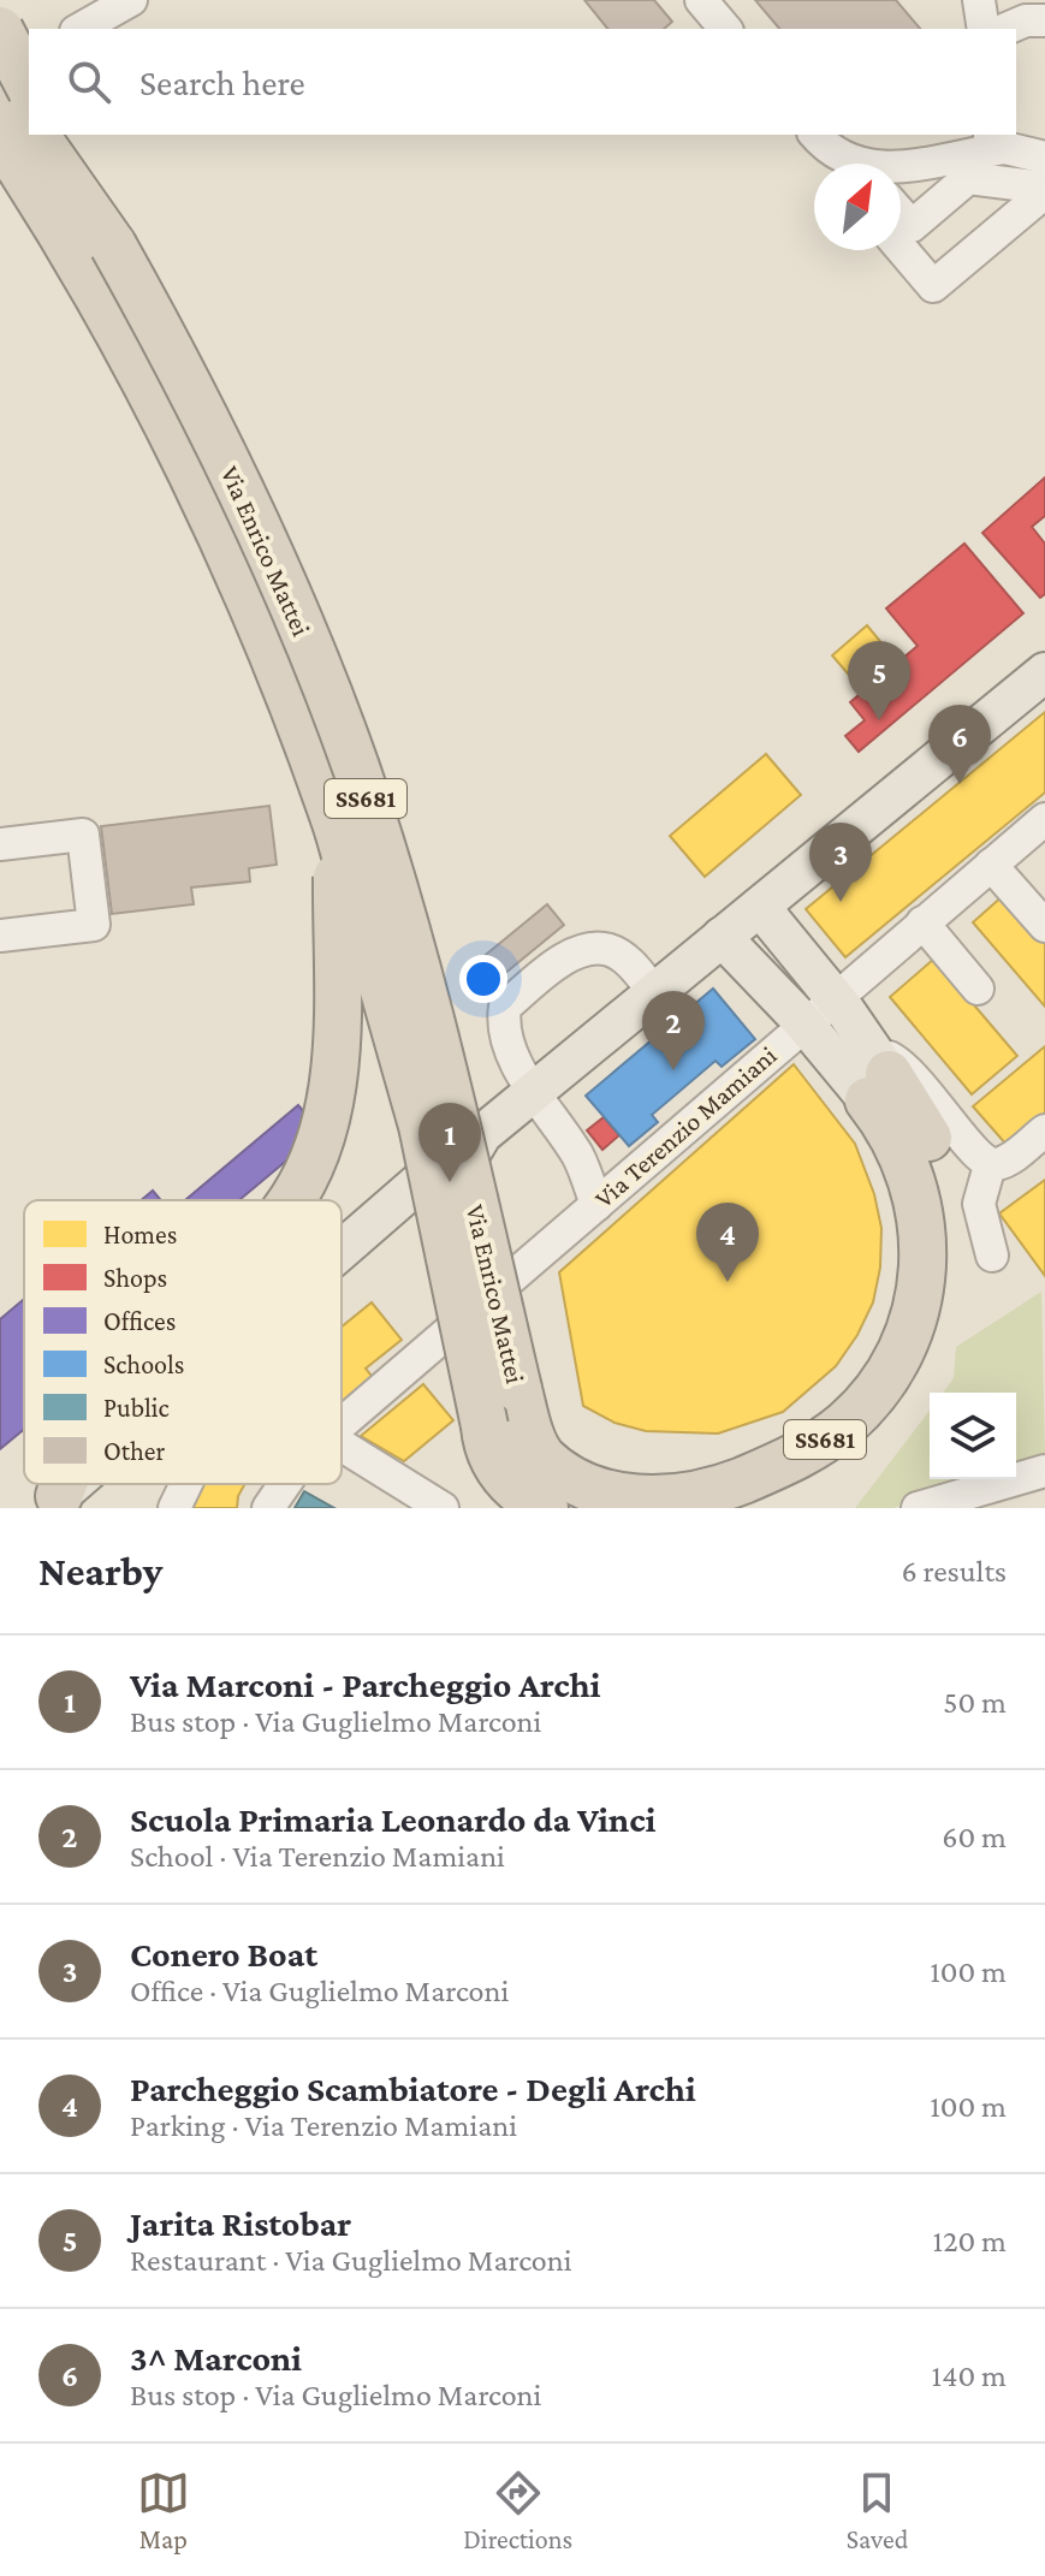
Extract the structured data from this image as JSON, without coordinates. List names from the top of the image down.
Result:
{
  "streets": {
    "highway": ["Via Enrico Mattei", "SS681"],
    "street": ["Via Terenzio Mamiani"]
  },
  "crossings": [
    ["Via Enrico Mattei", "SS681"],
    ["Via Enrico Mattei", "Via Terenzio Mamiani"]
  ],
  "legend": [
    "Homes",
    "Shops",
    "Offices",
    "Schools",
    "Public",
    "Other"
  ],
  "north": "top right",
  "page": {
    "search": "Search here",
    "pins": [
      "5",
      "6",
      "3",
      "2",
      "1",
      "4"
    ],
    "heading": ["Nearby", "6 results"],
    "list": [
      {
        "mark": "1",
        "name": "Via Marconi - Parcheggio Archi",
        "note": "Bus stop · Via Guglielmo Marconi",
        "value": "50 m"
      },
      {
        "mark": "2",
        "name": "Scuola Primaria Leonardo da Vinci",
        "note": "School · Via Terenzio Mamiani",
        "value": "60 m"
      },
      {
        "mark": "3",
        "name": "Conero Boat",
        "note": "Office · Via Guglielmo Marconi",
        "value": "100 m"
      },
      {
        "mark": "4",
        "name": "Parcheggio Scambiatore - Degli Archi",
        "note": "Parking · Via Terenzio Mamiani",
        "value": "100 m"
      },
      {
        "mark": "5",
        "name": "Jarita Ristobar",
        "note": "Restaurant · Via Guglielmo Marconi",
        "value": "120 m"
      },
      {
        "mark": "6",
        "name": "3^ Marconi",
        "note": "Bus stop · Via Guglielmo Marconi",
        "value": "140 m"
      }
    ],
    "nav": ["Map", "Directions", "Saved"]
  }
}
